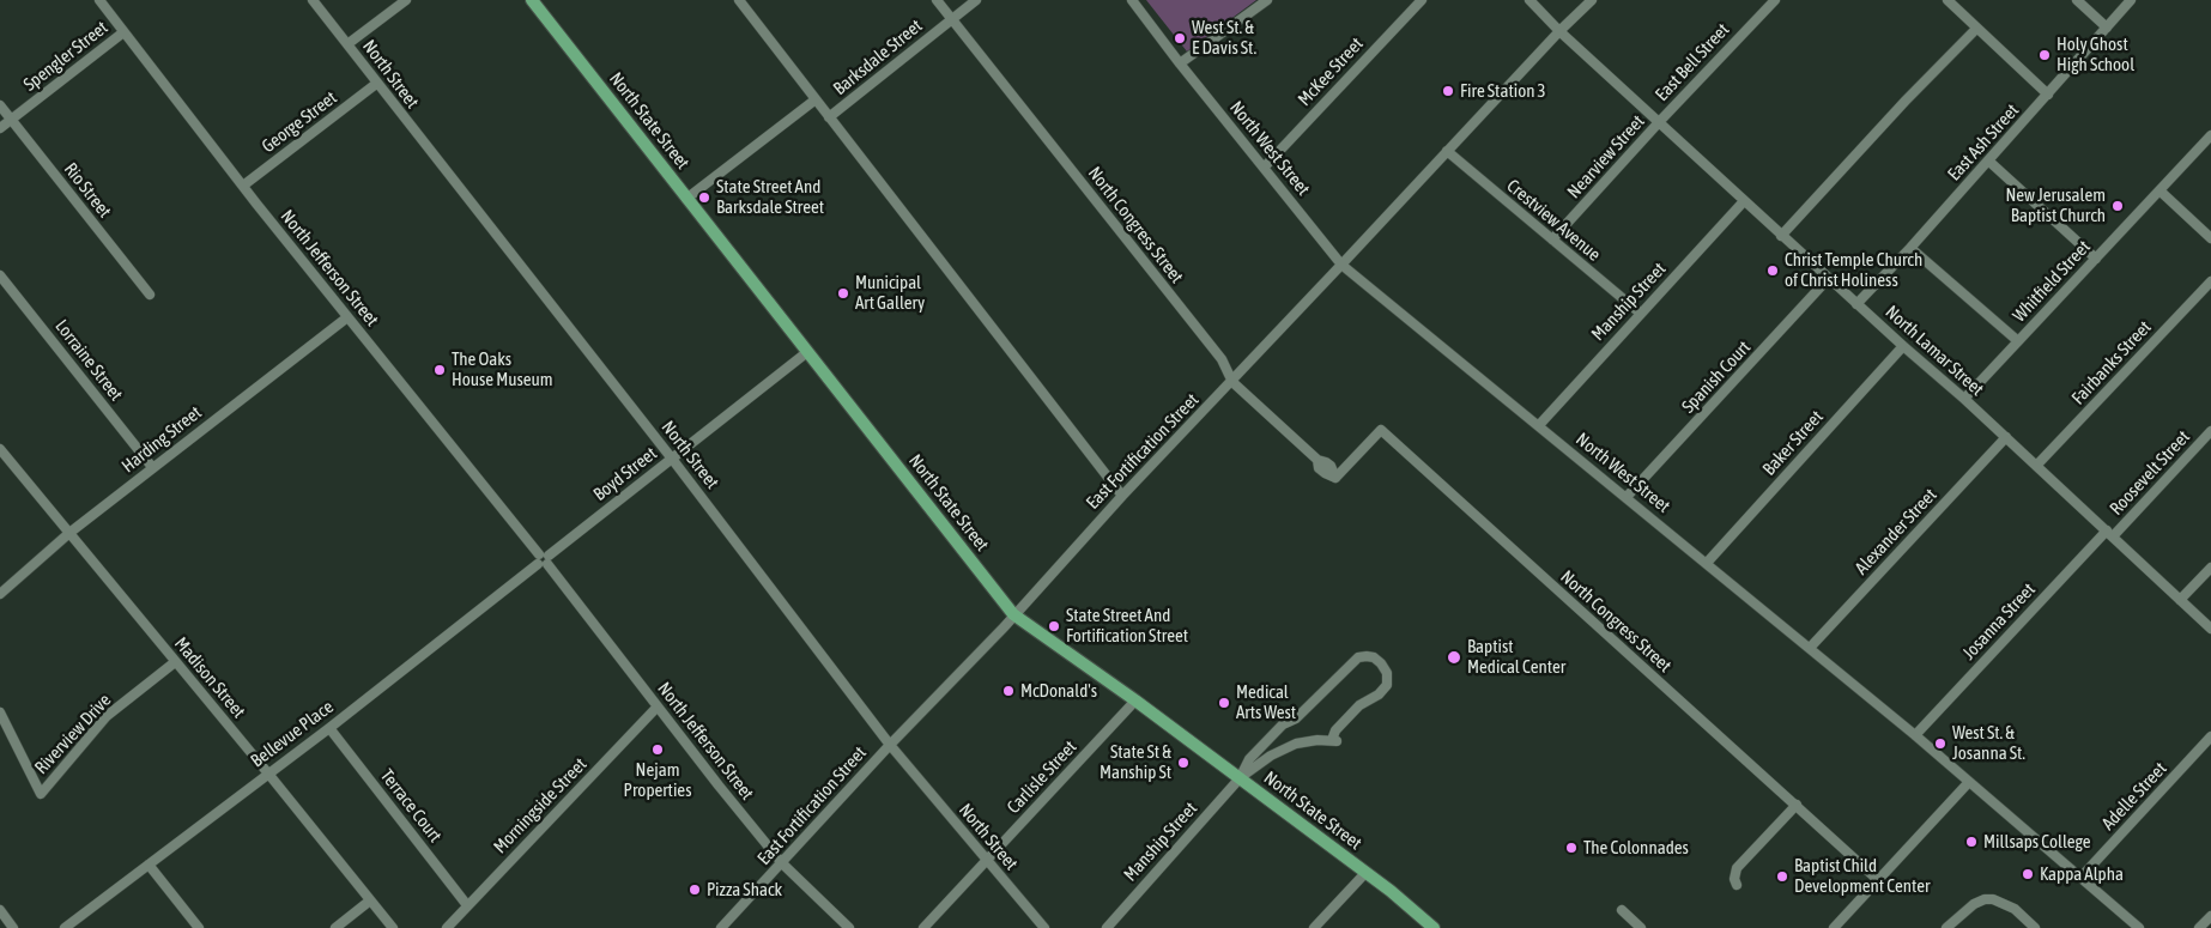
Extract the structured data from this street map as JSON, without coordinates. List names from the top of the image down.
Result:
{
  "streets": {
    "main road": ["North State Street"],
    "street": [
      "Spengler Street",
      "Barksdale Street",
      "East Bell Street",
      "McKee Street",
      "North Street",
      "George Street",
      "East Ash Street",
      "North West Street",
      "Nearview Street",
      "Rio Street",
      "Crestview Avenue",
      "North Congress Street",
      "North Jefferson Street",
      "Whitfield Street",
      "Manship Street",
      "North Lamar Street",
      "Lorraine Street",
      "Fairbanks Street",
      "Spanish Court",
      "Harding Street",
      "Baker Street",
      "East Fortification Street",
      "Roosevelt Street",
      "Boyd Street",
      "Alexander Street",
      "Josanna Street",
      "Madison Street",
      "Riverview Drive",
      "Bellevue Place",
      "Carlisle Street",
      "Adelle Street",
      "Terrace Court",
      "Morningside Street"
    ]
  },
  "crossings": [
    ["Spengler Street", "Rio Street"],
    ["Spengler Street", "North Jefferson Street"],
    ["Barksdale Street", "North State Street"],
    ["Barksdale Street", "North Congress Street"],
    ["East Bell Street", "Nearview Street"],
    ["East Bell Street", "North Lamar Street"],
    ["McKee Street", "North West Street"],
    ["North Street", "George Street"],
    ["North Street", "East Fortification Street"],
    ["North Street", "Boyd Street"],
    ["North Street", "Carlisle Street"],
    ["North State Street", "Manship Street"],
    ["North State Street", "East Fortification Street"],
    ["North State Street", "Boyd Street"],
    ["North State Street", "Carlisle Street"],
    ["George Street", "North Jefferson Street"],
    ["East Ash Street", "North Lamar Street"],
    ["North West Street", "Manship Street"],
    ["North West Street", "Spanish Court"],
    ["North West Street", "Baker Street"],
    ["North West Street", "East Fortification Street"],
    ["North West Street", "Alexander Street"],
    ["North West Street", "Josanna Street"],
    ["North West Street", "Adelle Street"],
    ["Nearview Street", "Crestview Avenue"],
    ["Nearview Street", "North Lamar Street"],
    ["Crestview Avenue", "Manship Street"],
    ["Crestview Avenue", "East Fortification Street"],
    ["North Congress Street", "East Fortification Street"],
    ["North Jefferson Street", "Harding Street"],
    ["North Jefferson Street", "East Fortification Street"],
    ["North Jefferson Street", "Boyd Street"],
    ["North Jefferson Street", "Bellevue Place"],
    ["North Jefferson Street", "Morningside Street"],
    ["Whitfield Street", "North Lamar Street"],
    ["Manship Street", "North Lamar Street"],
    ["North Lamar Street", "Fairbanks Street"],
    ["North Lamar Street", "Spanish Court"],
    ["North Lamar Street", "Baker Street"],
    ["North Lamar Street", "East Fortification Street"],
    ["North Lamar Street", "Roosevelt Street"],
    ["North Lamar Street", "Alexander Street"],
    ["North Lamar Street", "Josanna Street"],
    ["Lorraine Street", "Harding Street"],
    ["Harding Street", "Madison Street"],
    ["Roosevelt Street", "Josanna Street"],
    ["Boyd Street", "Bellevue Place"],
    ["Madison Street", "Riverview Drive"],
    ["Madison Street", "Bellevue Place"],
    ["Bellevue Place", "Terrace Court"],
    ["Terrace Court", "Morningside Street"]
  ],
  "places": [
    "West St. & E Davis St.",
    "Holy Ghost High School",
    "Fire Station 3",
    "State Street And Barksdale Street",
    "New Jerusalem Baptist Church",
    "Christ Temple Church of Christ Holiness",
    "Municipal Art Gallery",
    "The Oaks House Museum",
    "State Street And Fortification Street",
    "Baptist Medical Center",
    "McDonald's",
    "Medical Arts West",
    "West St. & Josanna St.",
    "Nejam Properties",
    "State St & Manship St",
    "Millsaps College",
    "The Colonnades",
    "Kappa Alpha",
    "Baptist Child Development Center",
    "Pizza Shack"
  ]
}
